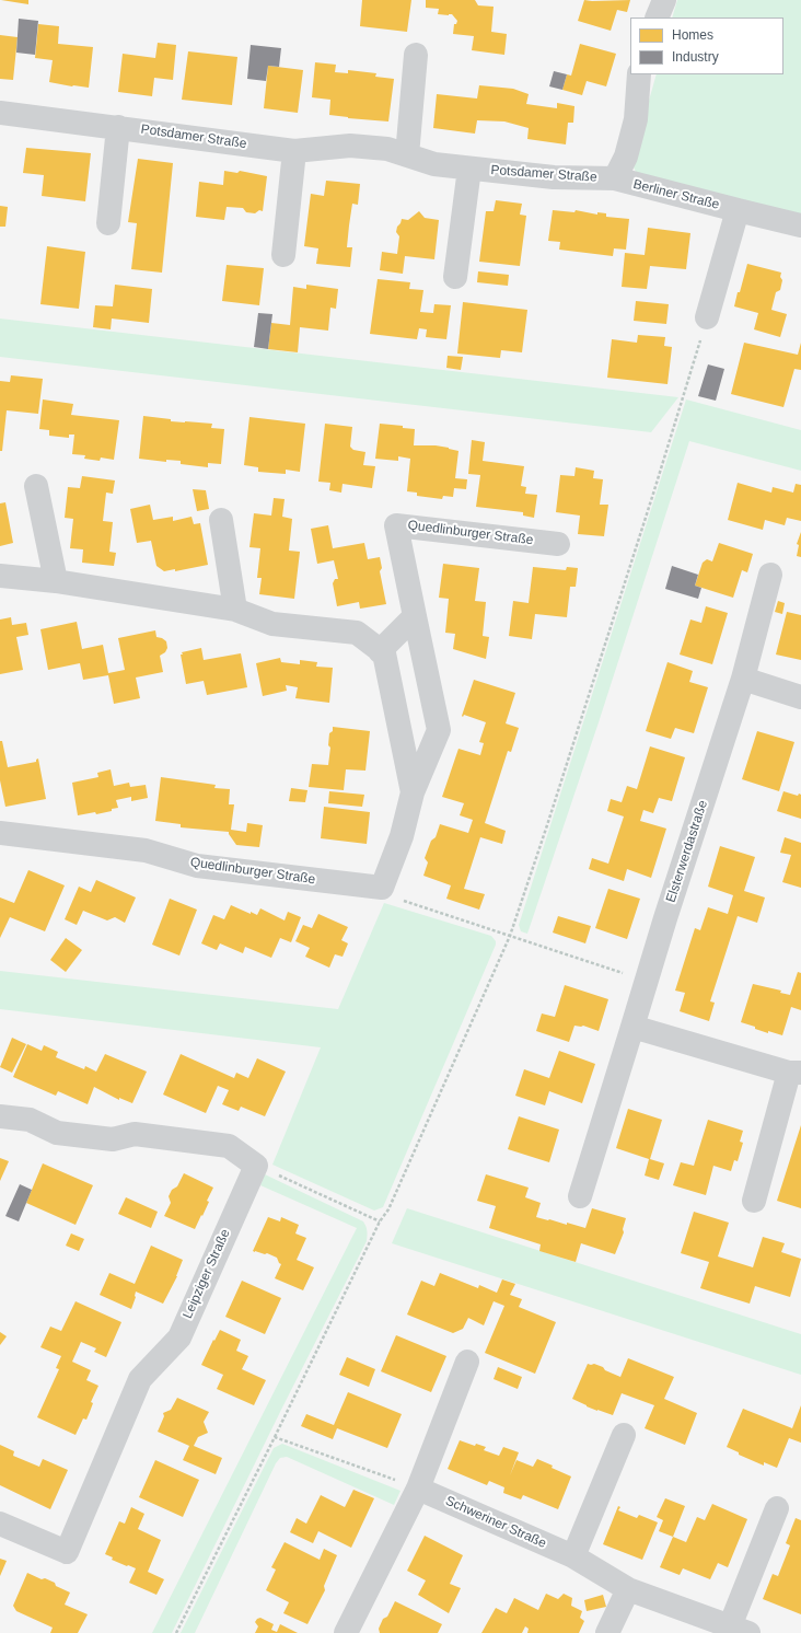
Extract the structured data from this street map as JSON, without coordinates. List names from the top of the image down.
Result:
{
  "streets": {
    "street": [
      "Potsdamer Straße",
      "Berliner Straße",
      "Quedlinburger Straße",
      "Elsterwerdastraße",
      "Leipziger Straße",
      "Schweriner Straße"
    ]
  },
  "crossings": [
    ["Potsdamer Straße", "Berliner Straße"]
  ],
  "legend": ["Homes", "Industry"]
}
